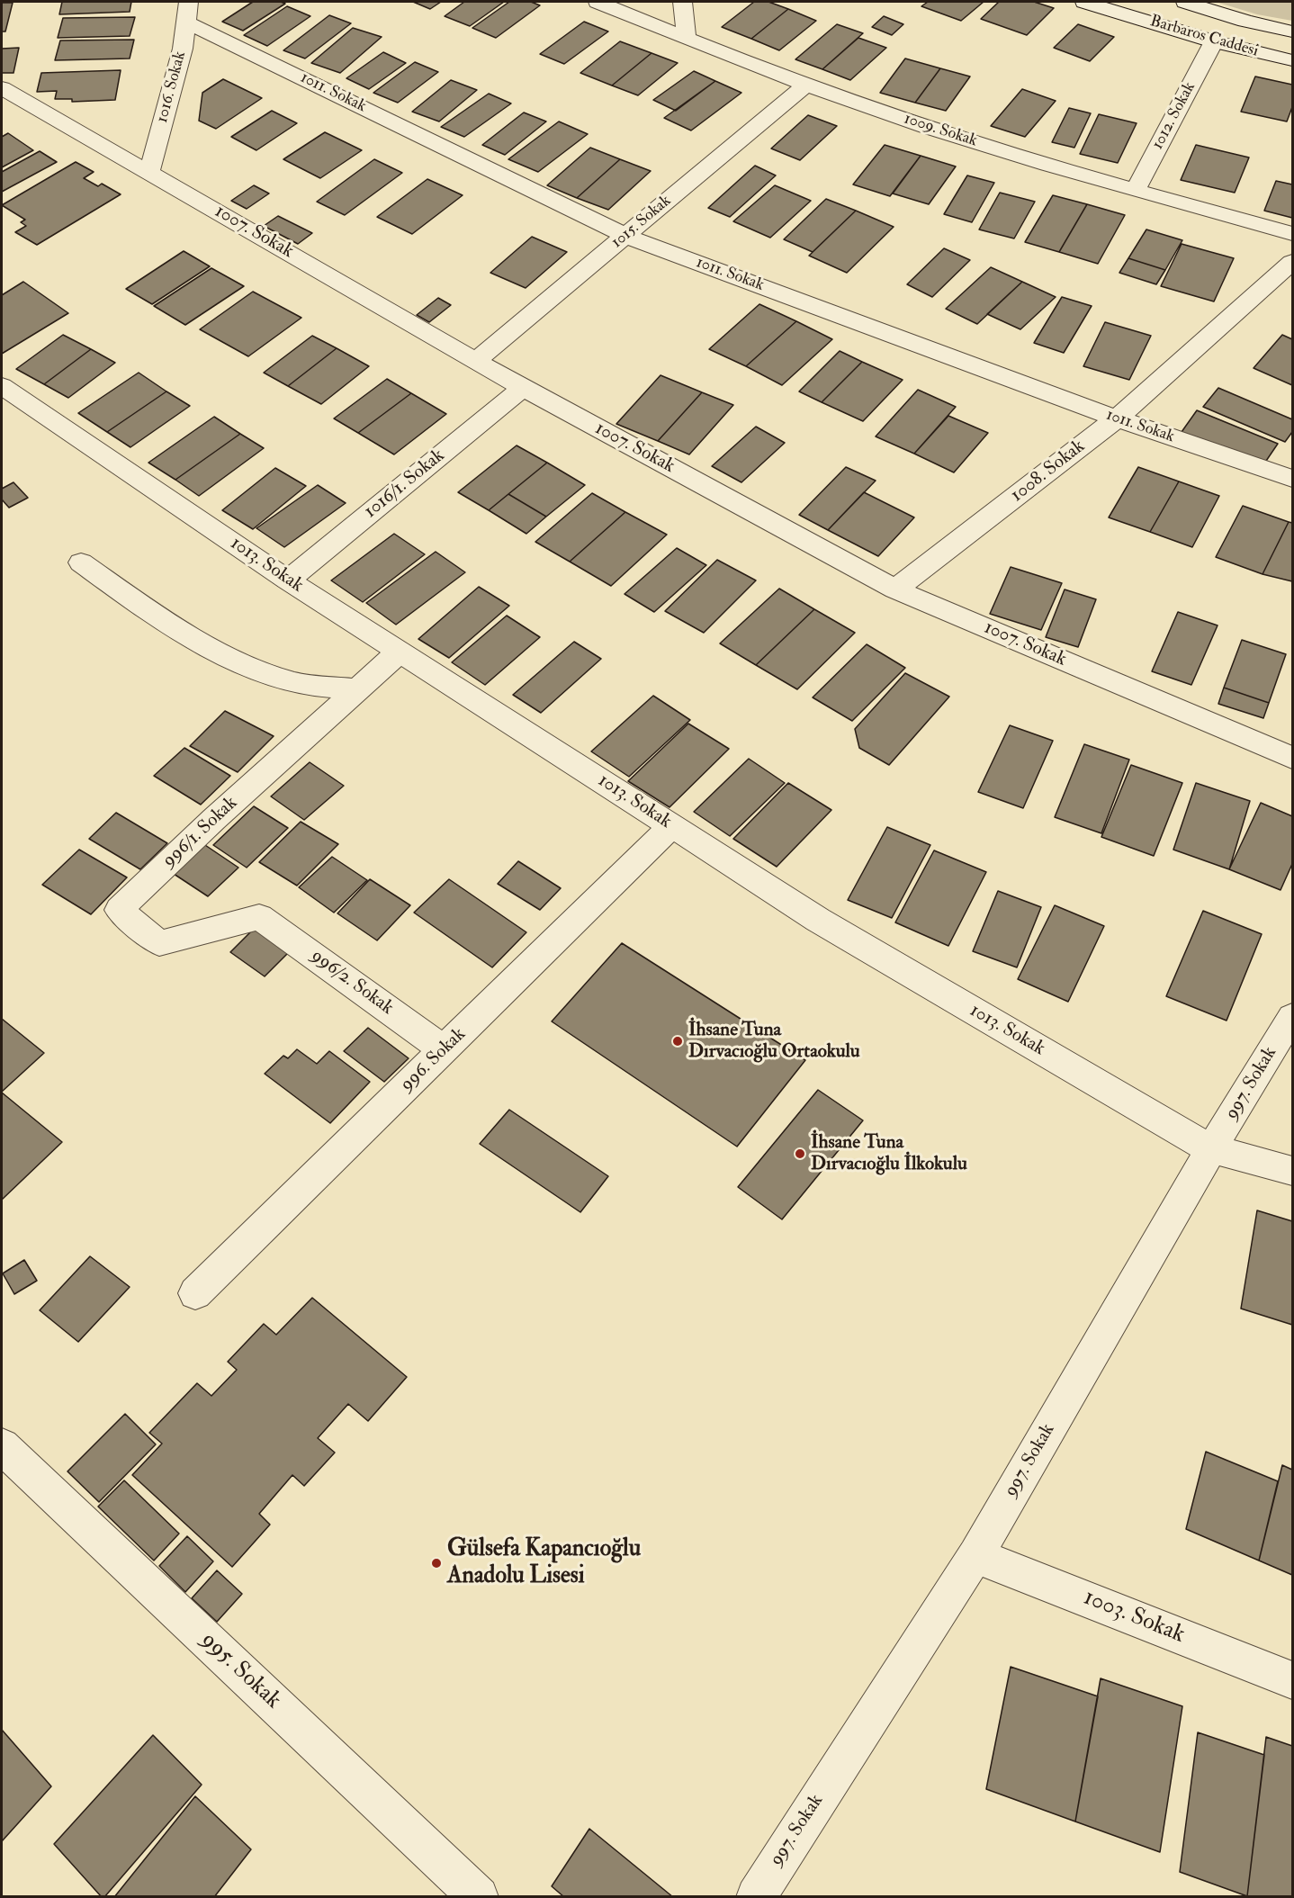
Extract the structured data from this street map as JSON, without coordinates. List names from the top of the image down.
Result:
{
  "streets": {
    "street": [
      "Barbaros Caddesi",
      "1016. Sokak",
      "1011. Sokak",
      "1012. Sokak",
      "1009. Sokak",
      "1015. Sokak",
      "1007. Sokak",
      "1008. Sokak",
      "1016/1. Sokak",
      "1013. Sokak",
      "996/1. Sokak",
      "996/2. Sokak",
      "996. Sokak",
      "997. Sokak",
      "1003. Sokak",
      "995. Sokak"
    ]
  },
  "crossings": [
    ["Barbaros Caddesi", "1012. Sokak"],
    ["1016. Sokak", "1011. Sokak"],
    ["1016. Sokak", "1007. Sokak"],
    ["1011. Sokak", "1015. Sokak"],
    ["1011. Sokak", "1008. Sokak"],
    ["1012. Sokak", "1009. Sokak"],
    ["1009. Sokak", "1015. Sokak"],
    ["1015. Sokak", "1007. Sokak"],
    ["1007. Sokak", "1008. Sokak"],
    ["1007. Sokak", "1016/1. Sokak"],
    ["1016/1. Sokak", "1013. Sokak"],
    ["1013. Sokak", "996/1. Sokak"],
    ["1013. Sokak", "996. Sokak"],
    ["1013. Sokak", "997. Sokak"],
    ["996/1. Sokak", "996/2. Sokak"],
    ["996/2. Sokak", "996. Sokak"],
    ["997. Sokak", "1003. Sokak"]
  ],
  "places": ["İhsane Tuna Dırvacıoğlu Ortaokulu", "İhsane Tuna Dırvacıoğlu İlkokulu", "Gülsefa Kapancıoğlu Anadolu Lisesi"]
}
